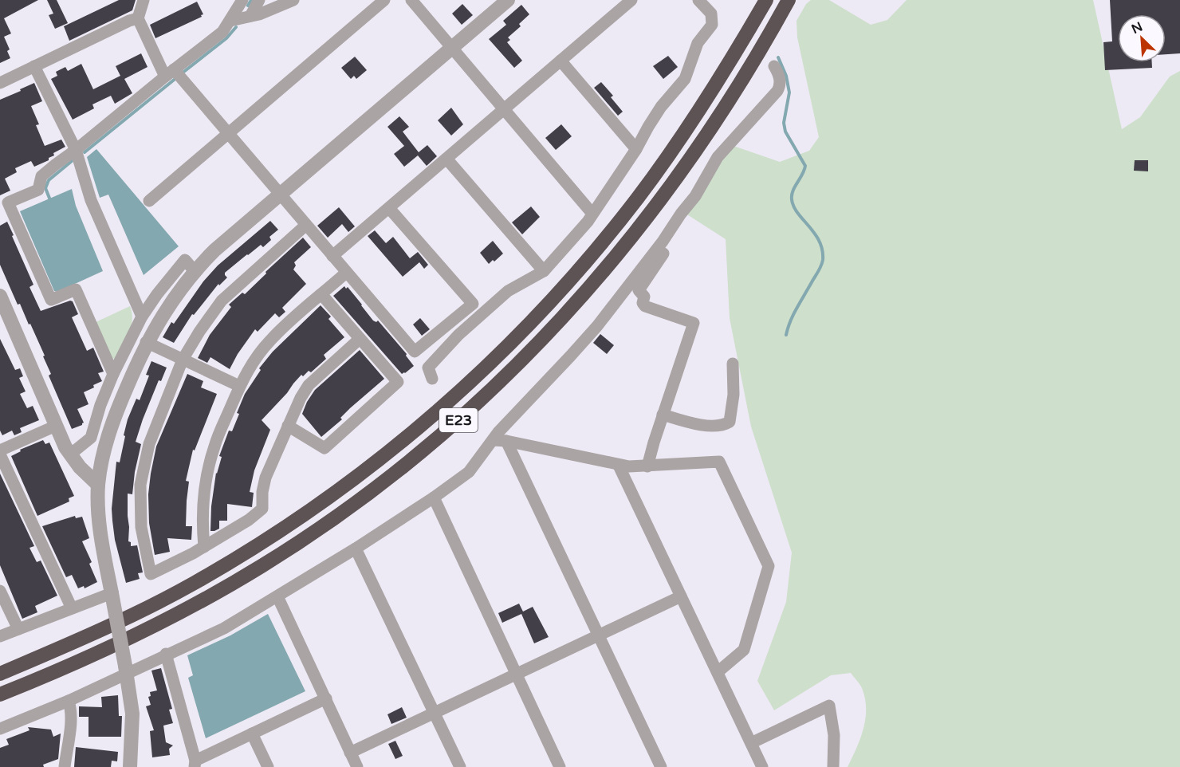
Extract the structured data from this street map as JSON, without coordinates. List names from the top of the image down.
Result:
{
  "streets": {
    "highway": ["E23"]
  },
  "north": "top left"
}
